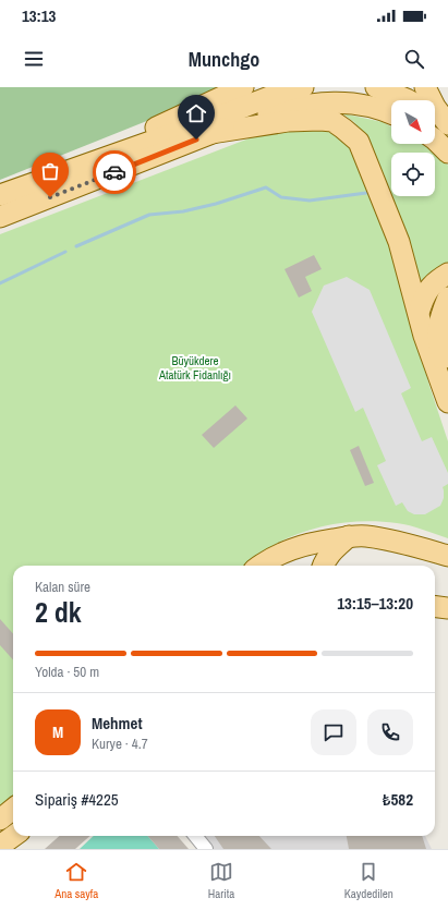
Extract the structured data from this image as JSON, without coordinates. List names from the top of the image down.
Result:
{
  "parks": ["Büyükdere Atatürk Fidanlığı"],
  "north": "bottom right",
  "page": {
    "status": "13:13",
    "header": "Munchgo",
    "heading": ["2 dk", "Kalan süre", "13:15–13:20"],
    "panel": [
      "Mehmet",
      "Kurye · 4.7",
      "Sipariş #4225",
      "₺582"
    ],
    "bar": "Yolda · 50 m",
    "round": "M",
    "tabs": ["Ana sayfa", "Harita", "Kaydedilen"]
  }
}
